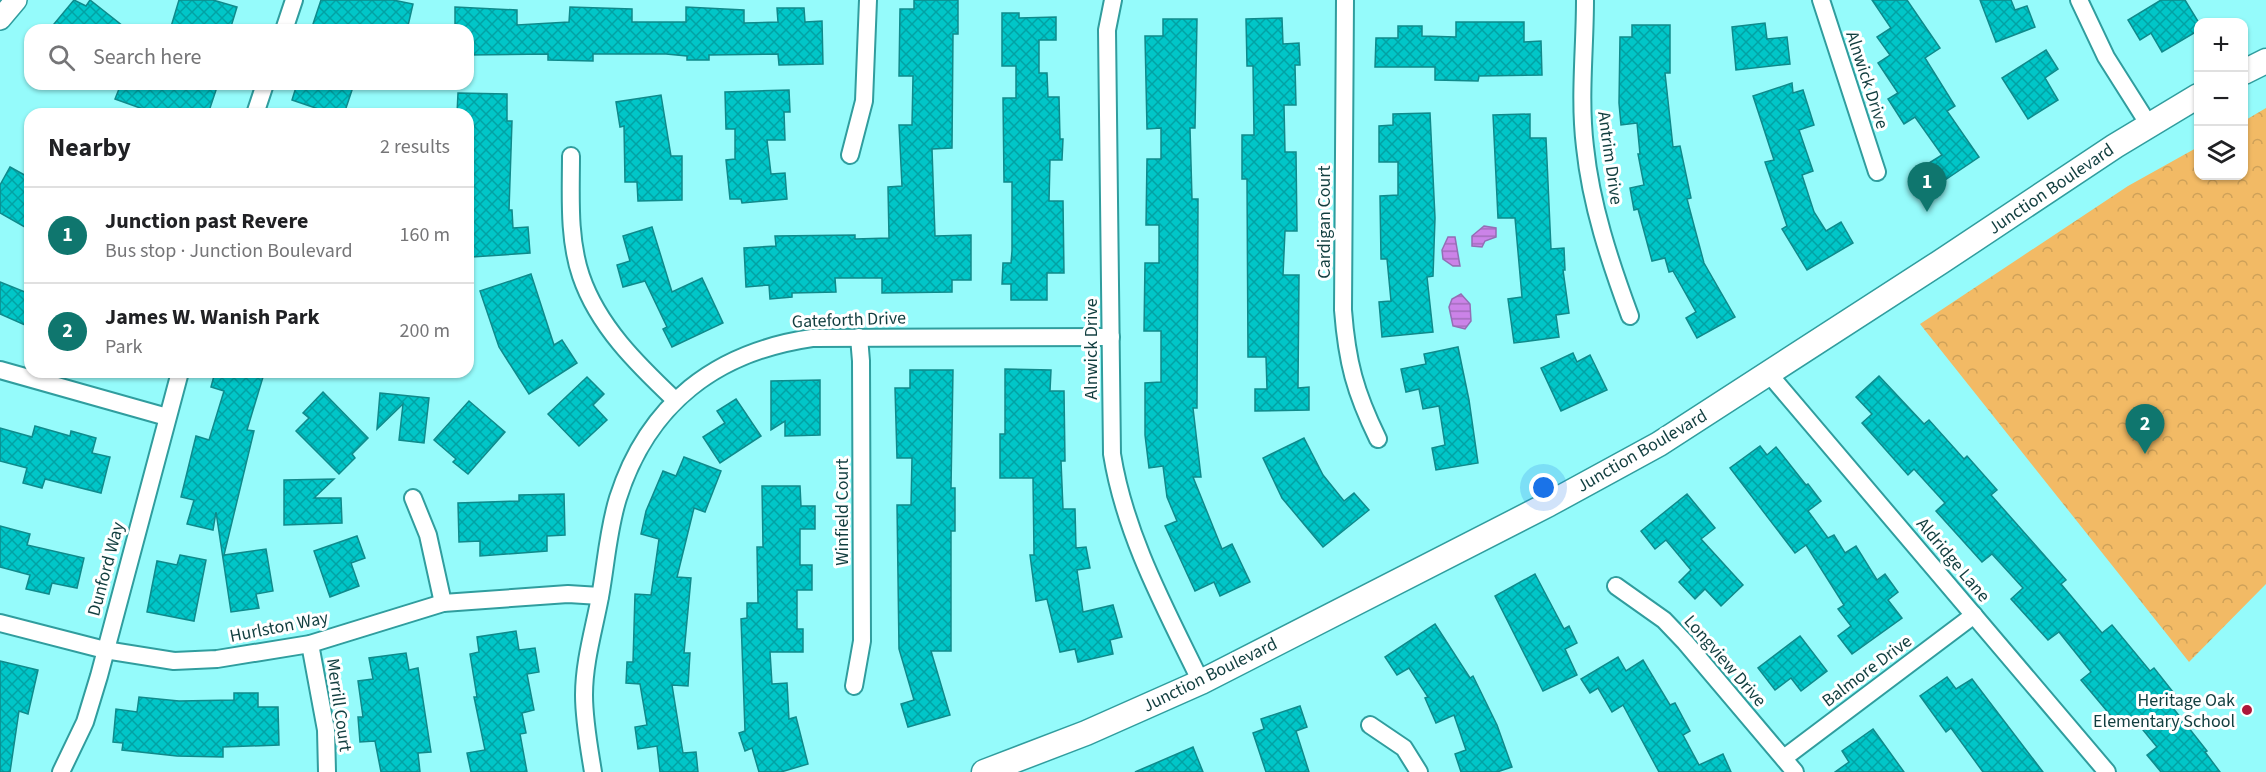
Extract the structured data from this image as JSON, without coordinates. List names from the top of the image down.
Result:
{
  "streets": {
    "main road": ["Junction Boulevard"],
    "street": [
      "Alnwick Drive",
      "Antrim Drive",
      "Cardigan Court",
      "Gateforth Drive",
      "Winfield Court",
      "Aldridge Lane",
      "Dunford Way",
      "Hurlston Way",
      "Longview Drive",
      "Balmore Drive",
      "Merrill Court"
    ]
  },
  "crossings": [
    ["Alnwick Drive", "Junction Boulevard"],
    ["Alnwick Drive", "Gateforth Drive"],
    ["Junction Boulevard", "Aldridge Lane"],
    ["Gateforth Drive", "Winfield Court"],
    ["Gateforth Drive", "Hurlston Way"],
    ["Aldridge Lane", "Balmore Drive"],
    ["Dunford Way", "Hurlston Way"],
    ["Hurlston Way", "Merrill Court"],
    ["Longview Drive", "Balmore Drive"]
  ],
  "places": ["Heritage Oak Elementary School"],
  "page": {
    "map_buttons": ["+", "−"],
    "search": "Search here",
    "heading": ["Nearby", "2 results"],
    "pins": ["1", "2"],
    "list": [
      {
        "mark": "1",
        "name": "Junction past Revere",
        "note": "Bus stop · Junction Boulevard",
        "value": "160 m"
      },
      {
        "mark": "2",
        "name": "James W. Wanish Park",
        "note": "Park",
        "value": "200 m"
      }
    ]
  }
}
